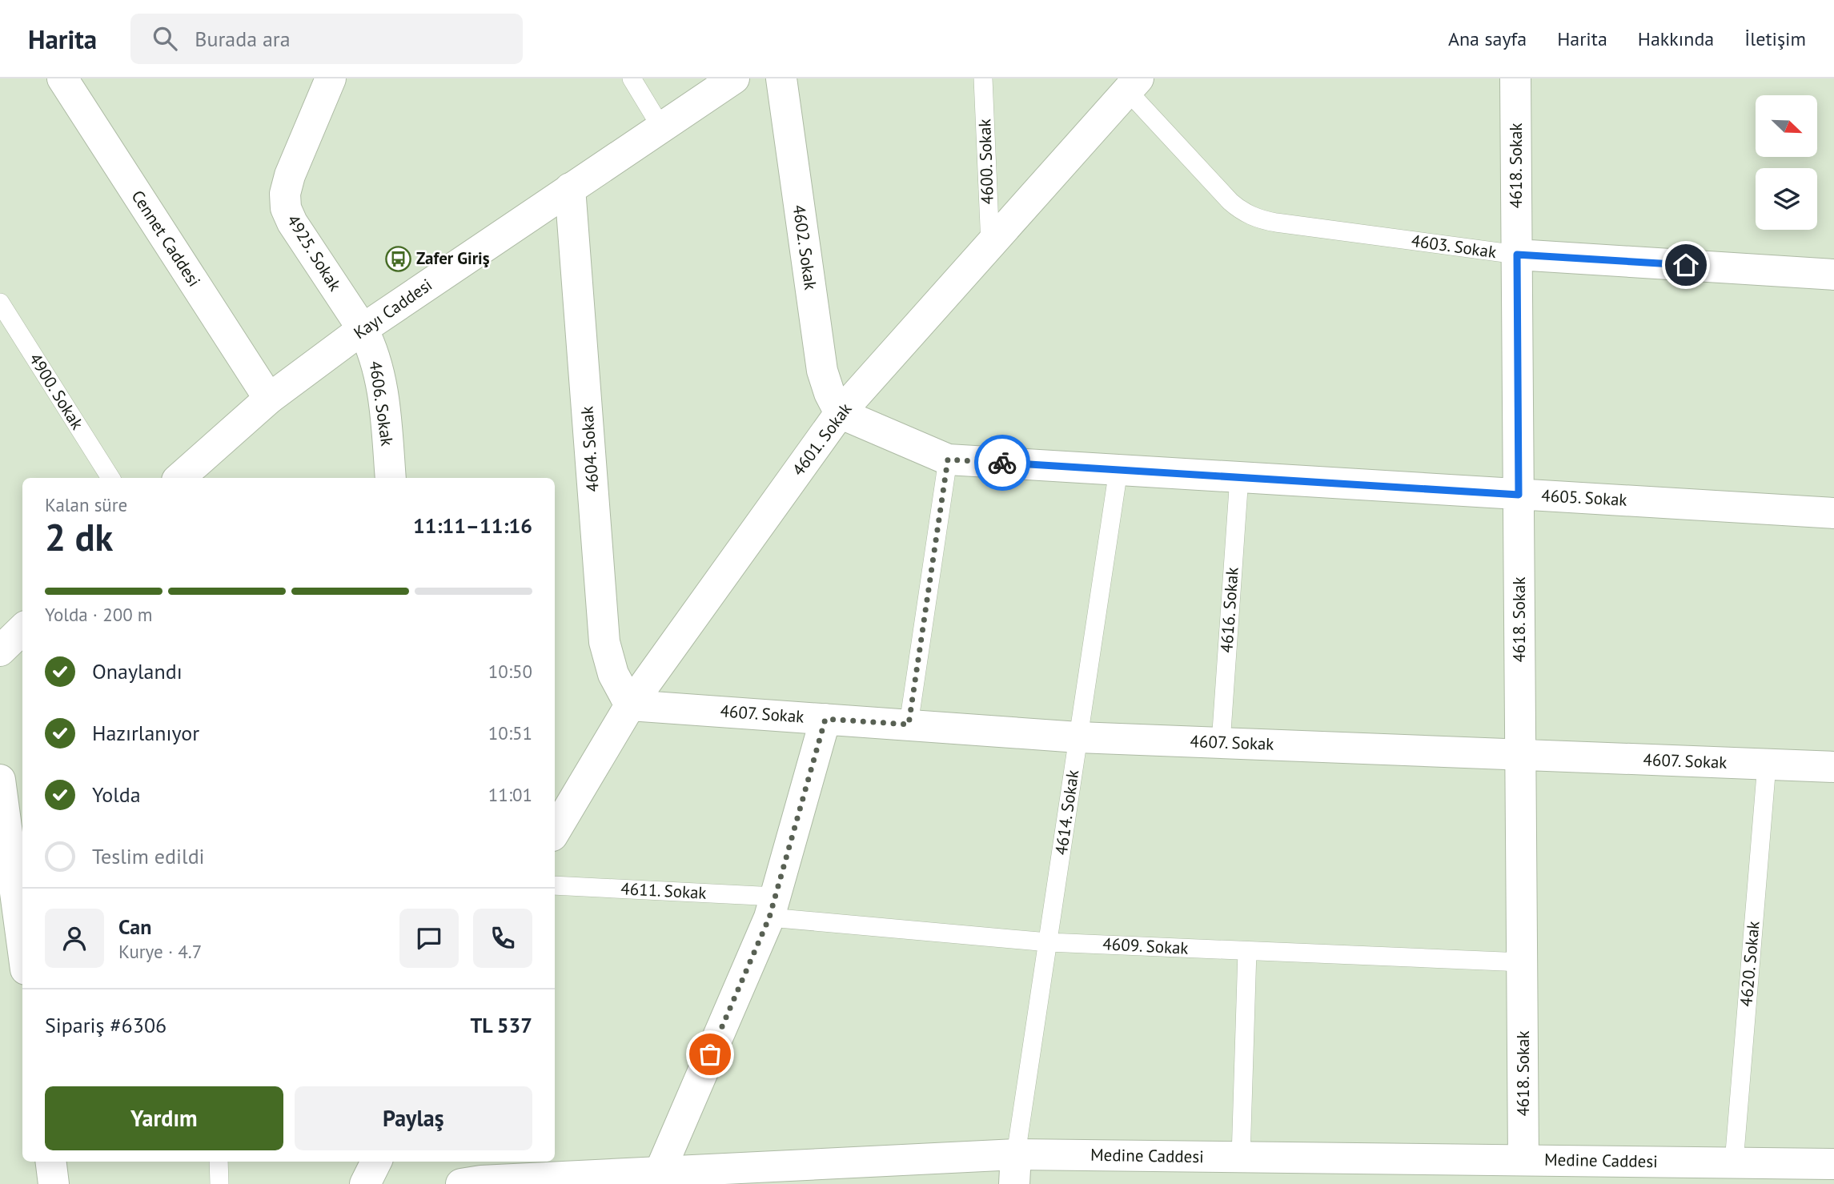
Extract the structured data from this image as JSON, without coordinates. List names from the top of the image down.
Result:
{
  "streets": {
    "street": [
      "4618. Sokak",
      "Cennet Caddesi",
      "4603. Sokak",
      "4602. Sokak",
      "4925. Sokak",
      "Kayı Caddesi",
      "4606. Sokak",
      "4601. Sokak",
      "4604. Sokak",
      "4605. Sokak",
      "4607. Sokak",
      "Medine Caddesi"
    ],
    "lane": [
      "4600. Sokak",
      "4900. Sokak",
      "4616. Sokak",
      "4614. Sokak",
      "4611. Sokak",
      "4609. Sokak",
      "4620. Sokak"
    ]
  },
  "crossings": [
    ["4600. Sokak", "4601. Sokak"],
    ["4618. Sokak", "4603. Sokak"],
    ["4618. Sokak", "4605. Sokak"],
    ["4618. Sokak", "4607. Sokak"],
    ["4618. Sokak", "4609. Sokak"],
    ["4618. Sokak", "Medine Caddesi"],
    ["Cennet Caddesi", "Kayı Caddesi"],
    ["4603. Sokak", "4601. Sokak"],
    ["4602. Sokak", "4601. Sokak"],
    ["4602. Sokak", "4605. Sokak"],
    ["4925. Sokak", "Kayı Caddesi"],
    ["4925. Sokak", "4606. Sokak"],
    ["Kayı Caddesi", "4606. Sokak"],
    ["Kayı Caddesi", "4604. Sokak"],
    ["4601. Sokak", "4604. Sokak"],
    ["4601. Sokak", "4605. Sokak"],
    ["4601. Sokak", "4607. Sokak"],
    ["4604. Sokak", "4607. Sokak"],
    ["4605. Sokak", "4616. Sokak"],
    ["4605. Sokak", "4614. Sokak"],
    ["4616. Sokak", "4607. Sokak"],
    ["4607. Sokak", "4614. Sokak"],
    ["4607. Sokak", "4620. Sokak"],
    ["4614. Sokak", "4609. Sokak"],
    ["4614. Sokak", "Medine Caddesi"],
    ["4611. Sokak", "4609. Sokak"],
    ["4620. Sokak", "Medine Caddesi"]
  ],
  "places": {
    "bus stop": ["Zafer Giriş"]
  },
  "north": "bottom right",
  "page": {
    "header": "Harita",
    "search": "Burada ara",
    "nav": [
      "Ana sayfa",
      "Harita",
      "Hakkında",
      "İletişim"
    ],
    "heading": ["2 dk", "Kalan süre", "11:11–11:16"],
    "panel": [
      "Can",
      "Kurye · 4.7",
      "Sipariş #6306",
      "TL 537"
    ],
    "bar": "Yolda · 200 m",
    "list": [
      ["Onaylandı", "10:50"],
      ["Hazırlanıyor", "10:51"],
      ["Yolda", "11:01"],
      "Teslim edildi"
    ],
    "buttons": ["Yardım", "Paylaş"]
  }
}
